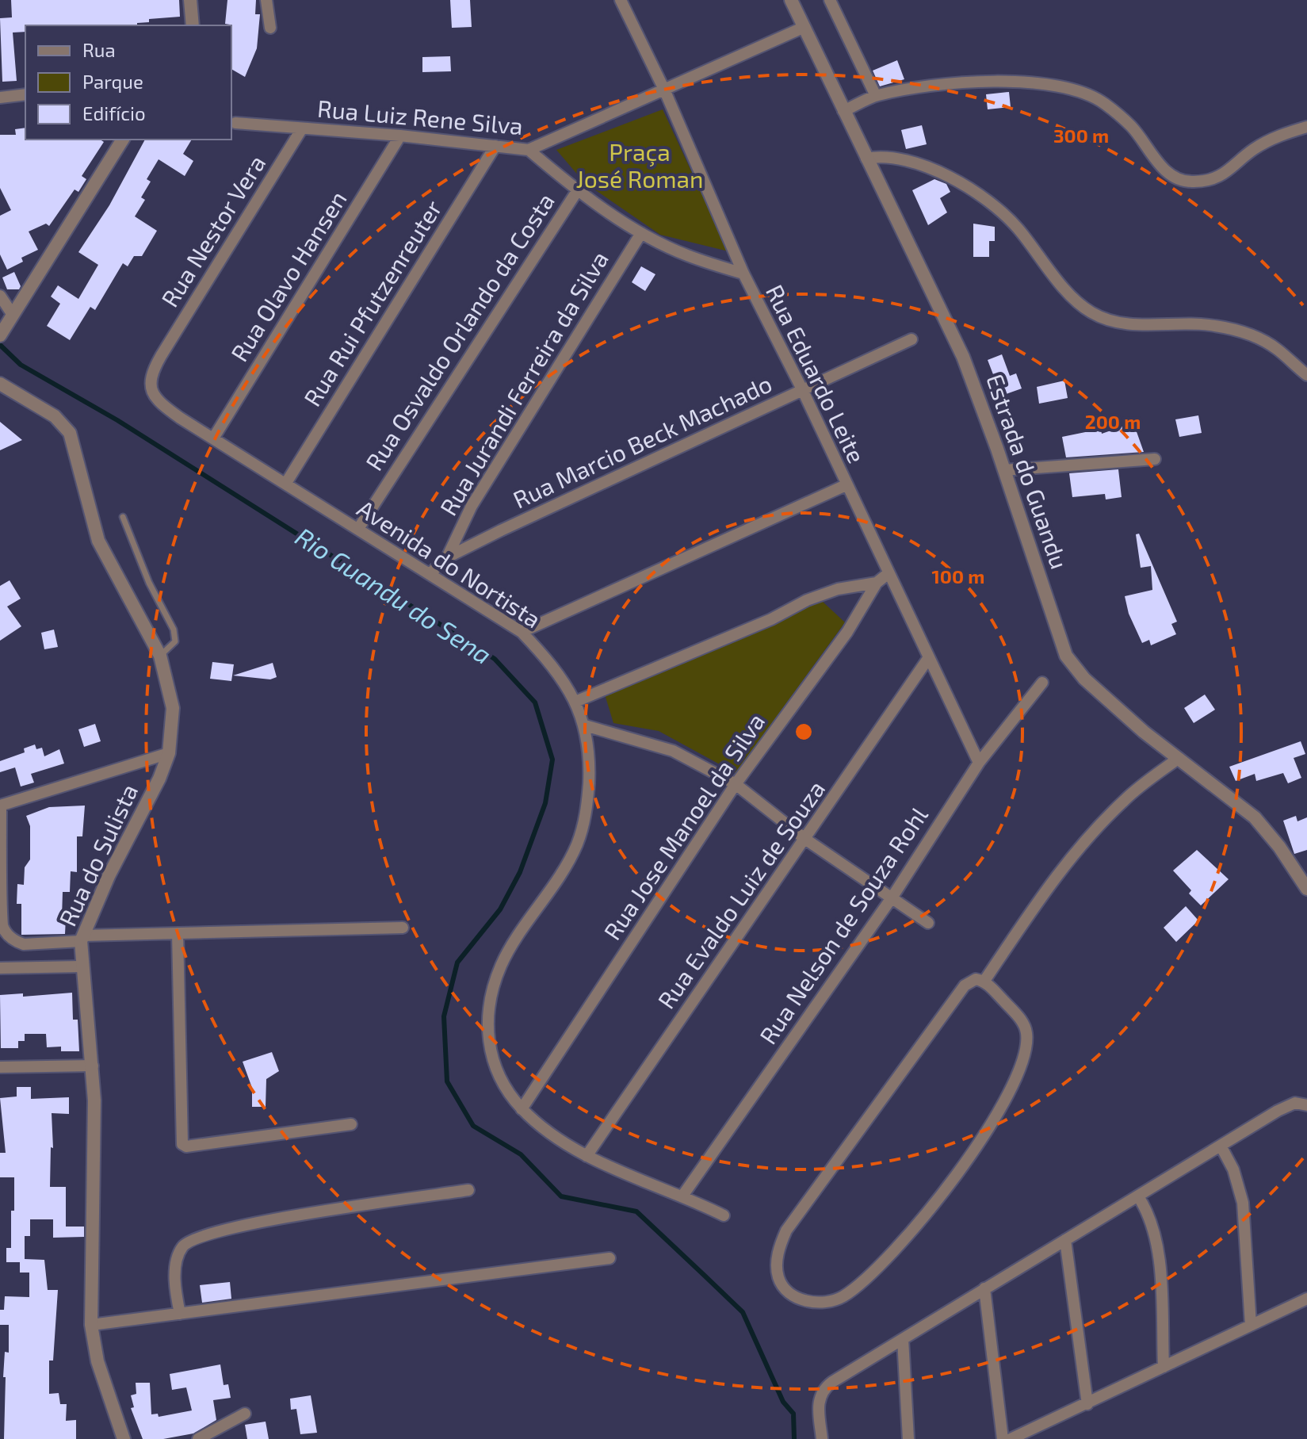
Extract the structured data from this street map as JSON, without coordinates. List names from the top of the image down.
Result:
{
  "streets": {
    "street": [
      "Rua Luiz Rene Silva",
      "Rua Nestor Vera",
      "Rua Olavo Hansen",
      "Rua Rui Pfutzenreuter",
      "Rua Osvaldo Orlando da Costa",
      "Rua Eduardo Leite",
      "Rua Jurandi Ferreira da Silva",
      "Rua Marcio Beck Machado",
      "Estrada do Guandu",
      "Avenida do Nortista",
      "Rua Jose Manoel da Silva",
      "Rua do Sulista",
      "Rua Evaldo Luiz de Souza",
      "Rua Nelson de Souza Rohl"
    ]
  },
  "crossings": [
    ["Rua Luiz Rene Silva", "Rua Nestor Vera"],
    ["Rua Luiz Rene Silva", "Rua Olavo Hansen"],
    ["Rua Luiz Rene Silva", "Rua Rui Pfutzenreuter"],
    ["Rua Luiz Rene Silva", "Rua Eduardo Leite"],
    ["Rua Luiz Rene Silva", "Estrada do Guandu"],
    ["Rua Nestor Vera", "Avenida do Nortista"],
    ["Rua Olavo Hansen", "Avenida do Nortista"],
    ["Rua Rui Pfutzenreuter", "Avenida do Nortista"],
    ["Rua Osvaldo Orlando da Costa", "Avenida do Nortista"],
    ["Rua Eduardo Leite", "Rua Marcio Beck Machado"],
    ["Rua Eduardo Leite", "Rua Jose Manoel da Silva"],
    ["Rua Eduardo Leite", "Rua Evaldo Luiz de Souza"],
    ["Rua Eduardo Leite", "Rua Nelson de Souza Rohl"],
    ["Rua Jurandi Ferreira da Silva", "Rua Marcio Beck Machado"],
    ["Rua Marcio Beck Machado", "Avenida do Nortista"],
    ["Avenida do Nortista", "Rua Jose Manoel da Silva"],
    ["Avenida do Nortista", "Rua Evaldo Luiz de Souza"],
    ["Avenida do Nortista", "Rua Nelson de Souza Rohl"]
  ],
  "water": ["Rio Guandu do Sena"],
  "parks": ["Praça José Roman"],
  "legend": ["Rua", "Parque", "Edifício"],
  "rings": ["300 m", "200 m", "100 m"]
}
